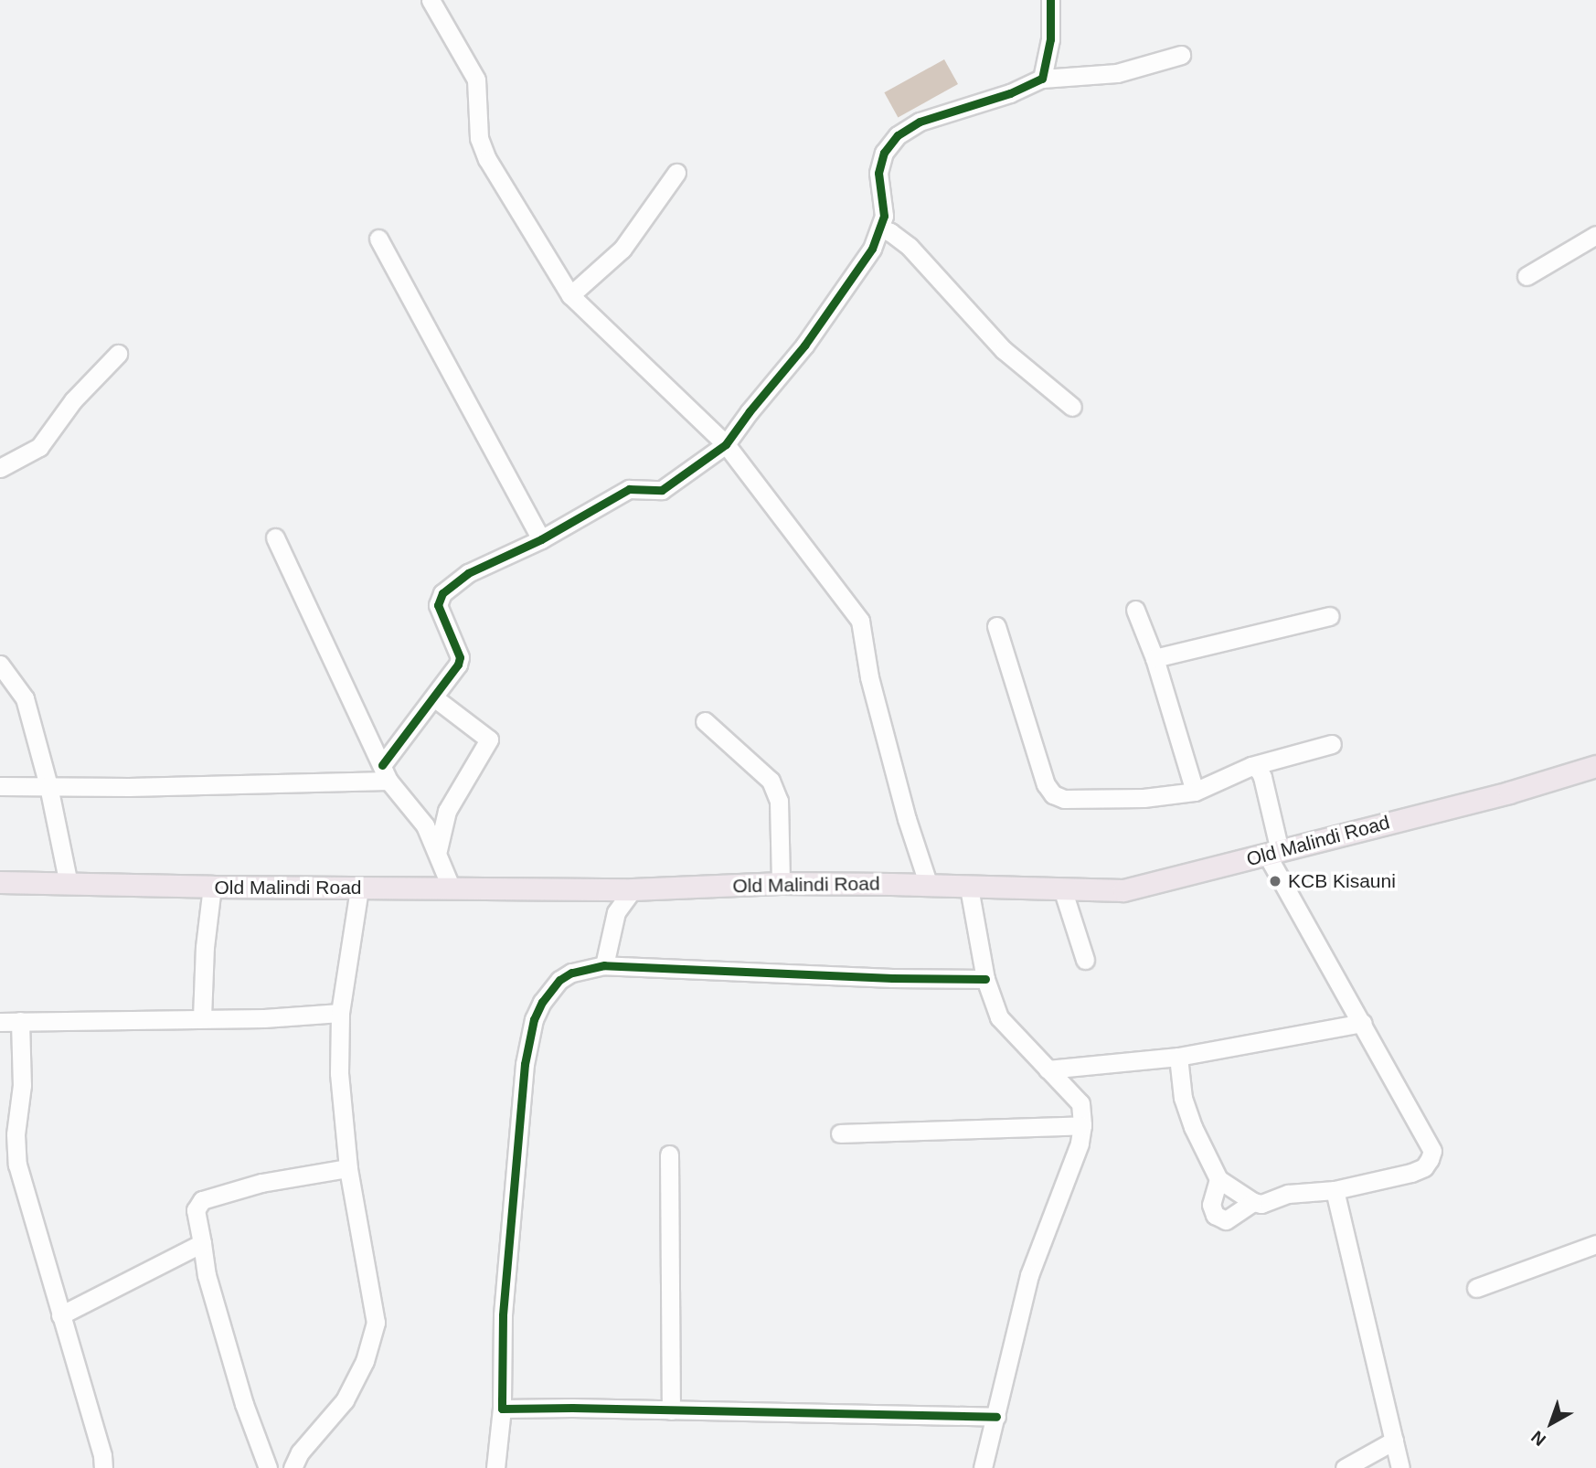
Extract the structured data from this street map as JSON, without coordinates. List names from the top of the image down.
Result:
{
  "streets": {
    "main road": ["Old Malindi Road"]
  },
  "places": ["KCB Kisauni"],
  "north": "bottom left"
}
